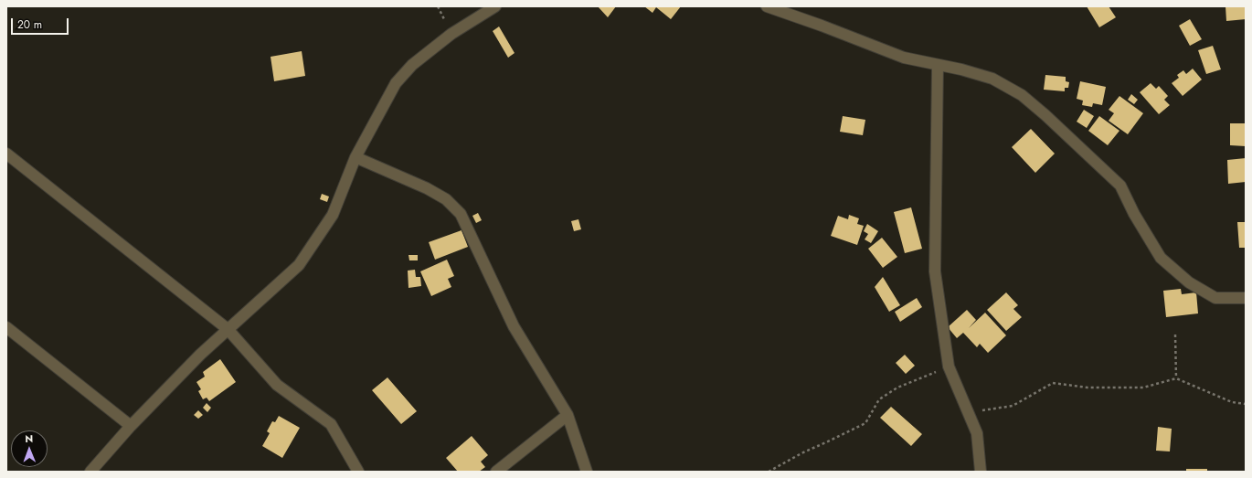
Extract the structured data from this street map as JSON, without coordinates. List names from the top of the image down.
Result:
{
  "scale_bar": "20 m",
  "north": "top"
}
